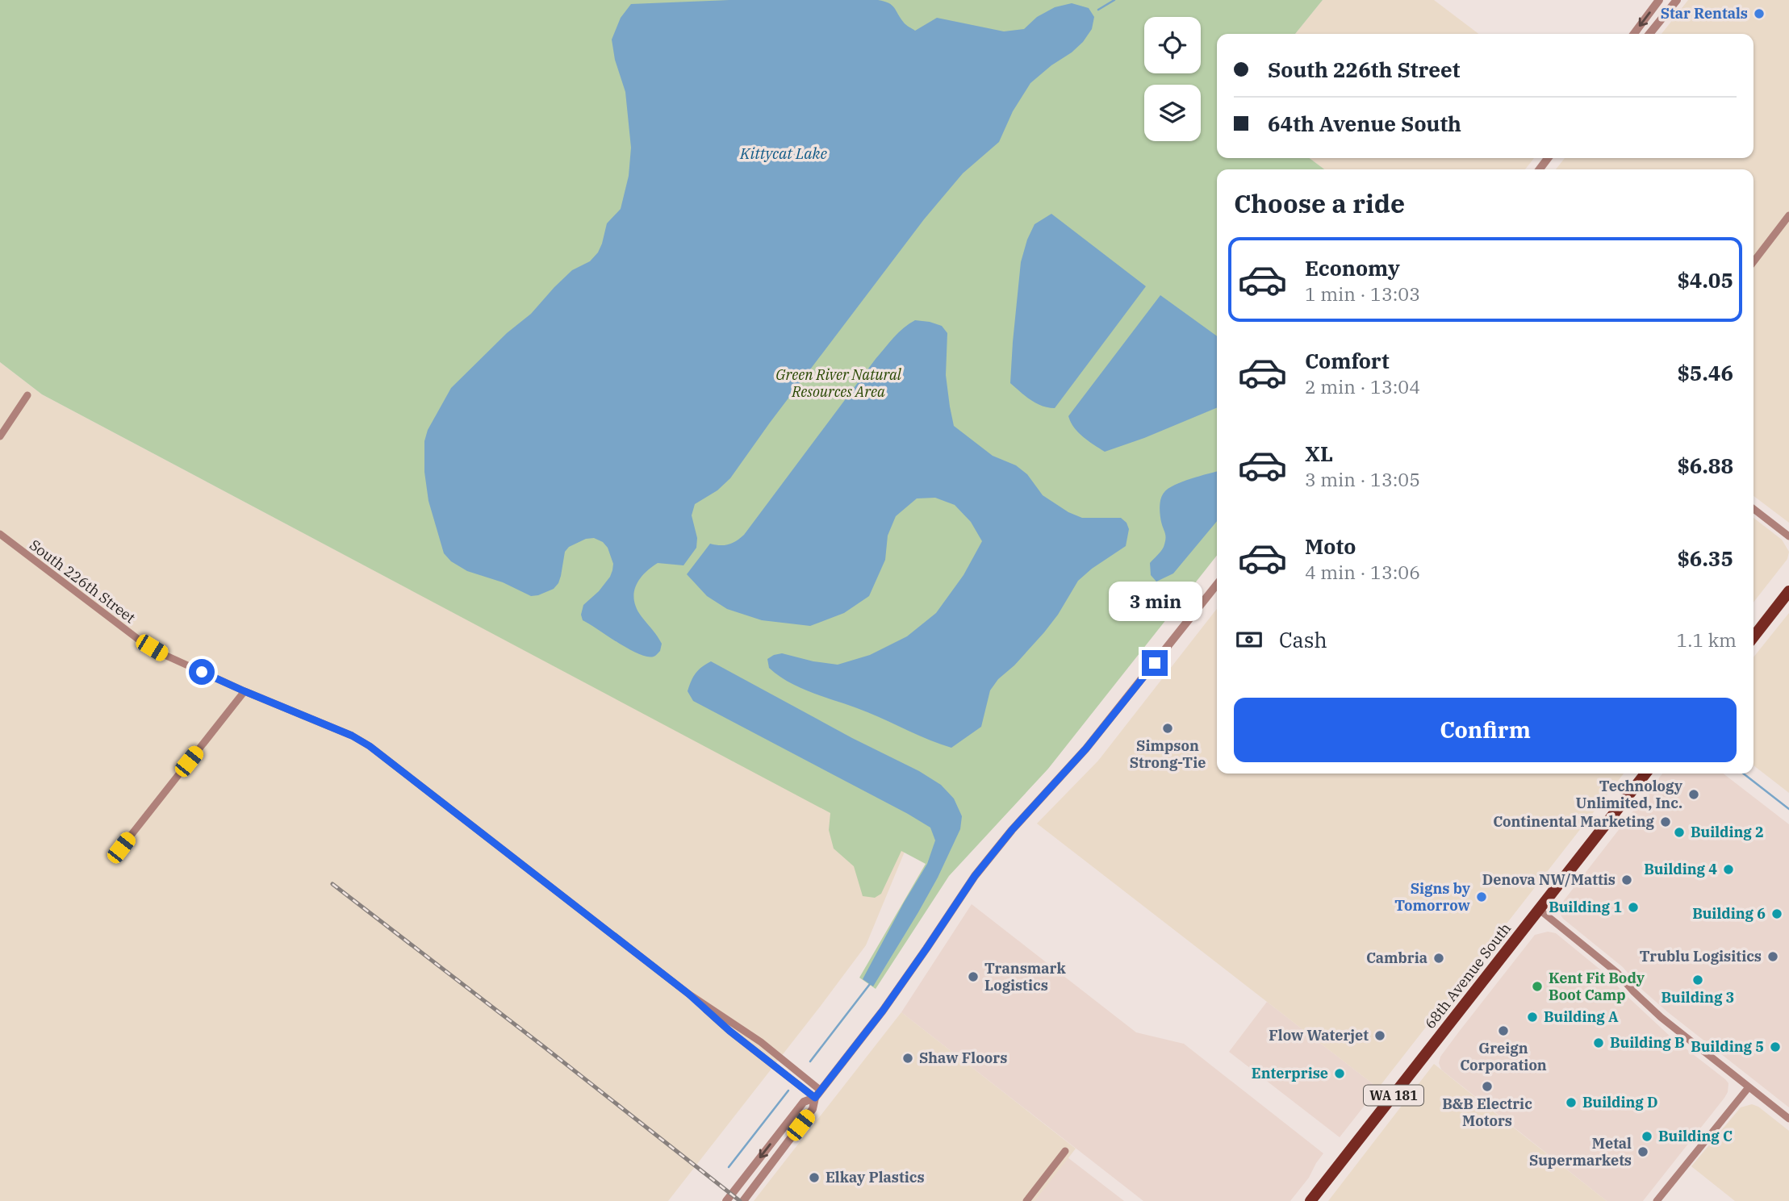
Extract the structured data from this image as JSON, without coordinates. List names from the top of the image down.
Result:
{
  "streets": {
    "main road": ["68th Avenue South", "WA 181"],
    "street": ["South 226th Street"]
  },
  "water": ["Kittycat Lake"],
  "parks": ["Green River Natural Resources Area"],
  "places": [
    "Star Rentals",
    "Simpson Strong-Tie",
    "Technology Unlimited, Inc.",
    "Continental Marketing",
    "Building 2",
    "Building 4",
    "Denova NW/Mattis",
    "Signs by Tomorrow",
    "Building 1",
    "Building 6",
    "Trublu Logisitics",
    "Cambria",
    "Transmark Logistics",
    "Building 3",
    "Kent Fit Body Boot Camp",
    "Building A",
    "Greign Corporation",
    "Flow Waterjet",
    "Building B",
    "Building 5",
    "Shaw Floors",
    "Enterprise",
    "B&B Electric Motors",
    "Building D",
    "Building C",
    "Metal Supermarkets",
    "Elkay Plastics"
  ],
  "page": {
    "banner": ["South 226th Street", "64th Avenue South"],
    "heading": "Choose a ride",
    "list": [
      {
        "name": "Economy",
        "note": "1 min · 13:03",
        "value": "$4.05"
      },
      {
        "name": "Comfort",
        "note": "2 min · 13:04",
        "value": "$5.46"
      },
      {
        "name": "XL",
        "note": "3 min · 13:05",
        "value": "$6.88"
      },
      {
        "name": "Moto",
        "note": "4 min · 13:06",
        "value": "$6.35"
      }
    ],
    "bubble": "3 min",
    "pay": ["Cash", "1.1 km"],
    "buttons": "Confirm"
  }
}
